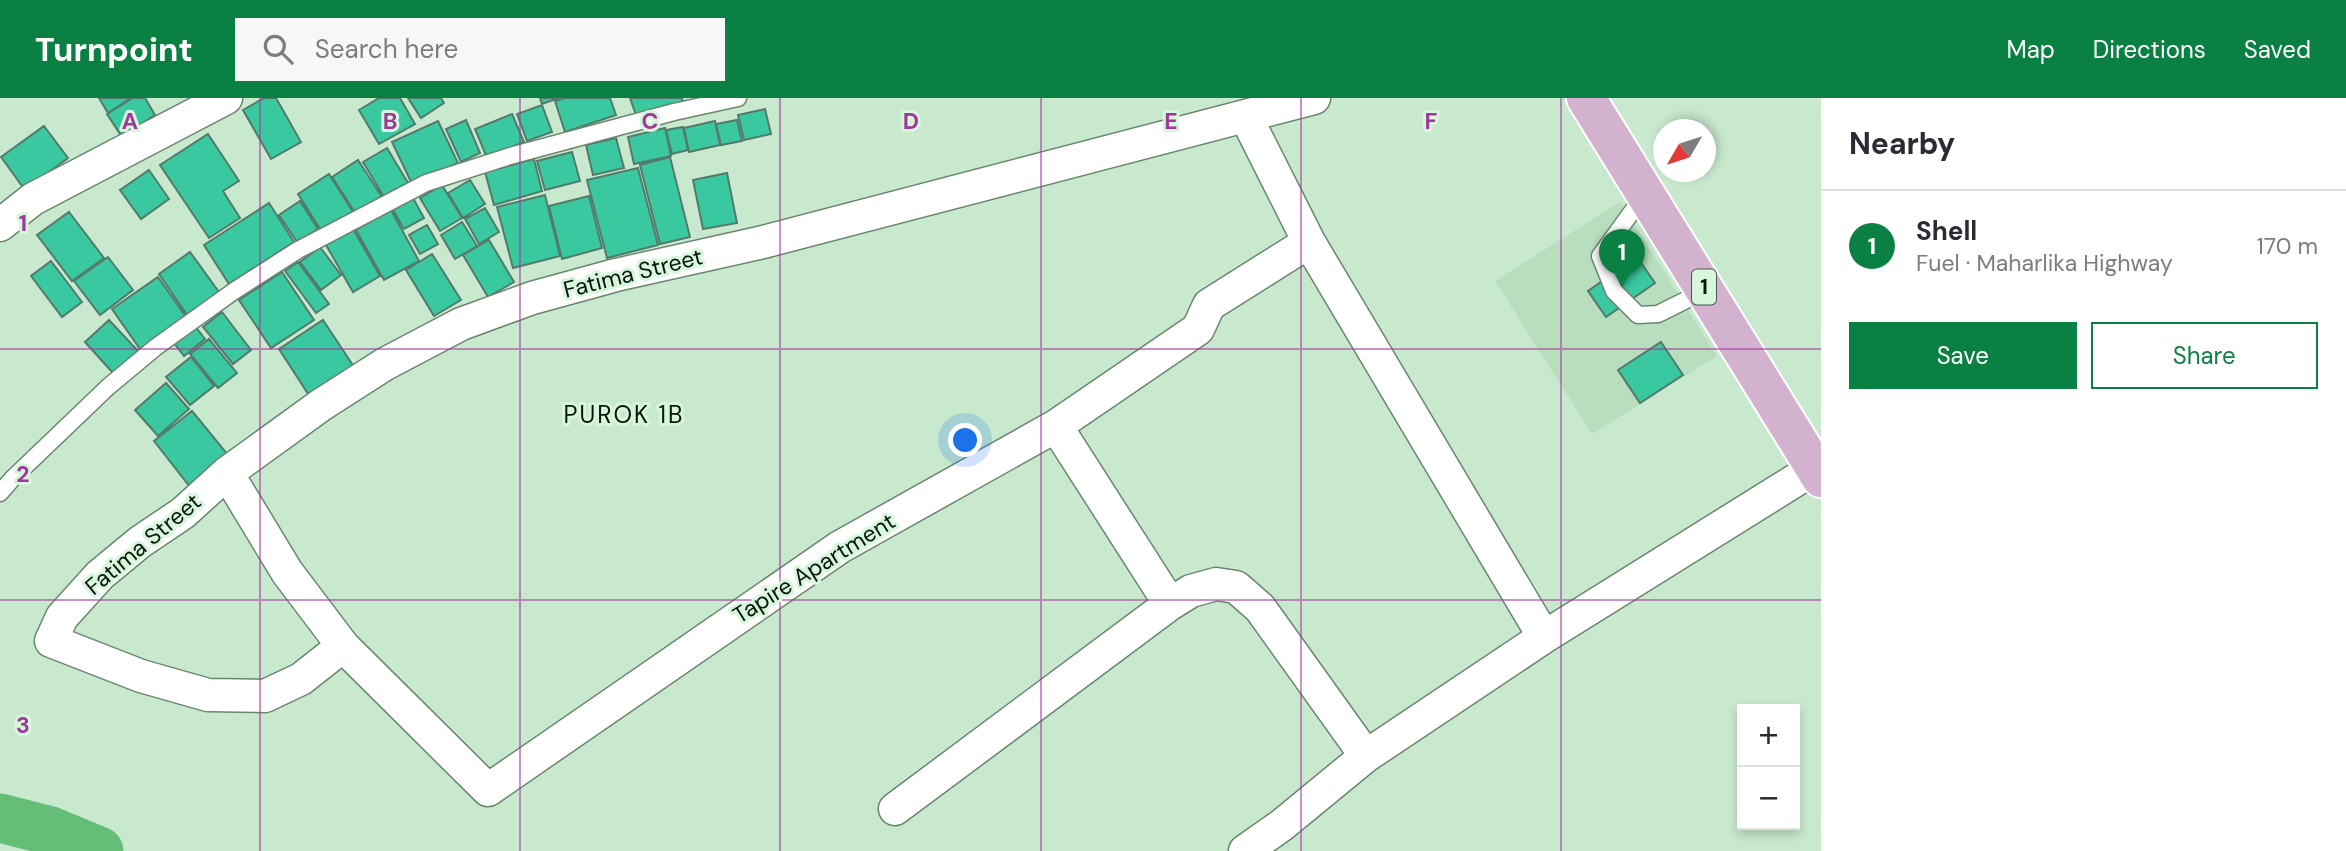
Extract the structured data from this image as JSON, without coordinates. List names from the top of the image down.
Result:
{
  "streets": {
    "main road": ["1"],
    "street": ["Fatima Street", "Tapire Apartment"]
  },
  "crossings": [
    ["Fatima Street", "Tapire Apartment"]
  ],
  "districts": ["PUROK 1B"],
  "north": "bottom left",
  "page": {
    "header": "Turnpoint",
    "search": "Search here",
    "nav": ["Map", "Directions", "Saved"],
    "heading": "Nearby",
    "list": [
      {
        "mark": "1",
        "name": "Shell",
        "note": "Fuel · Maharlika Highway",
        "value": "170 m"
      }
    ],
    "pins": "1",
    "buttons": ["Save", "Share"],
    "map_buttons": ["+", "−"]
  },
  "grid": {
    "columns": [
      "A",
      "B",
      "C",
      "D",
      "E",
      "F"
    ],
    "rows": ["1", "2", "3"]
  }
}
